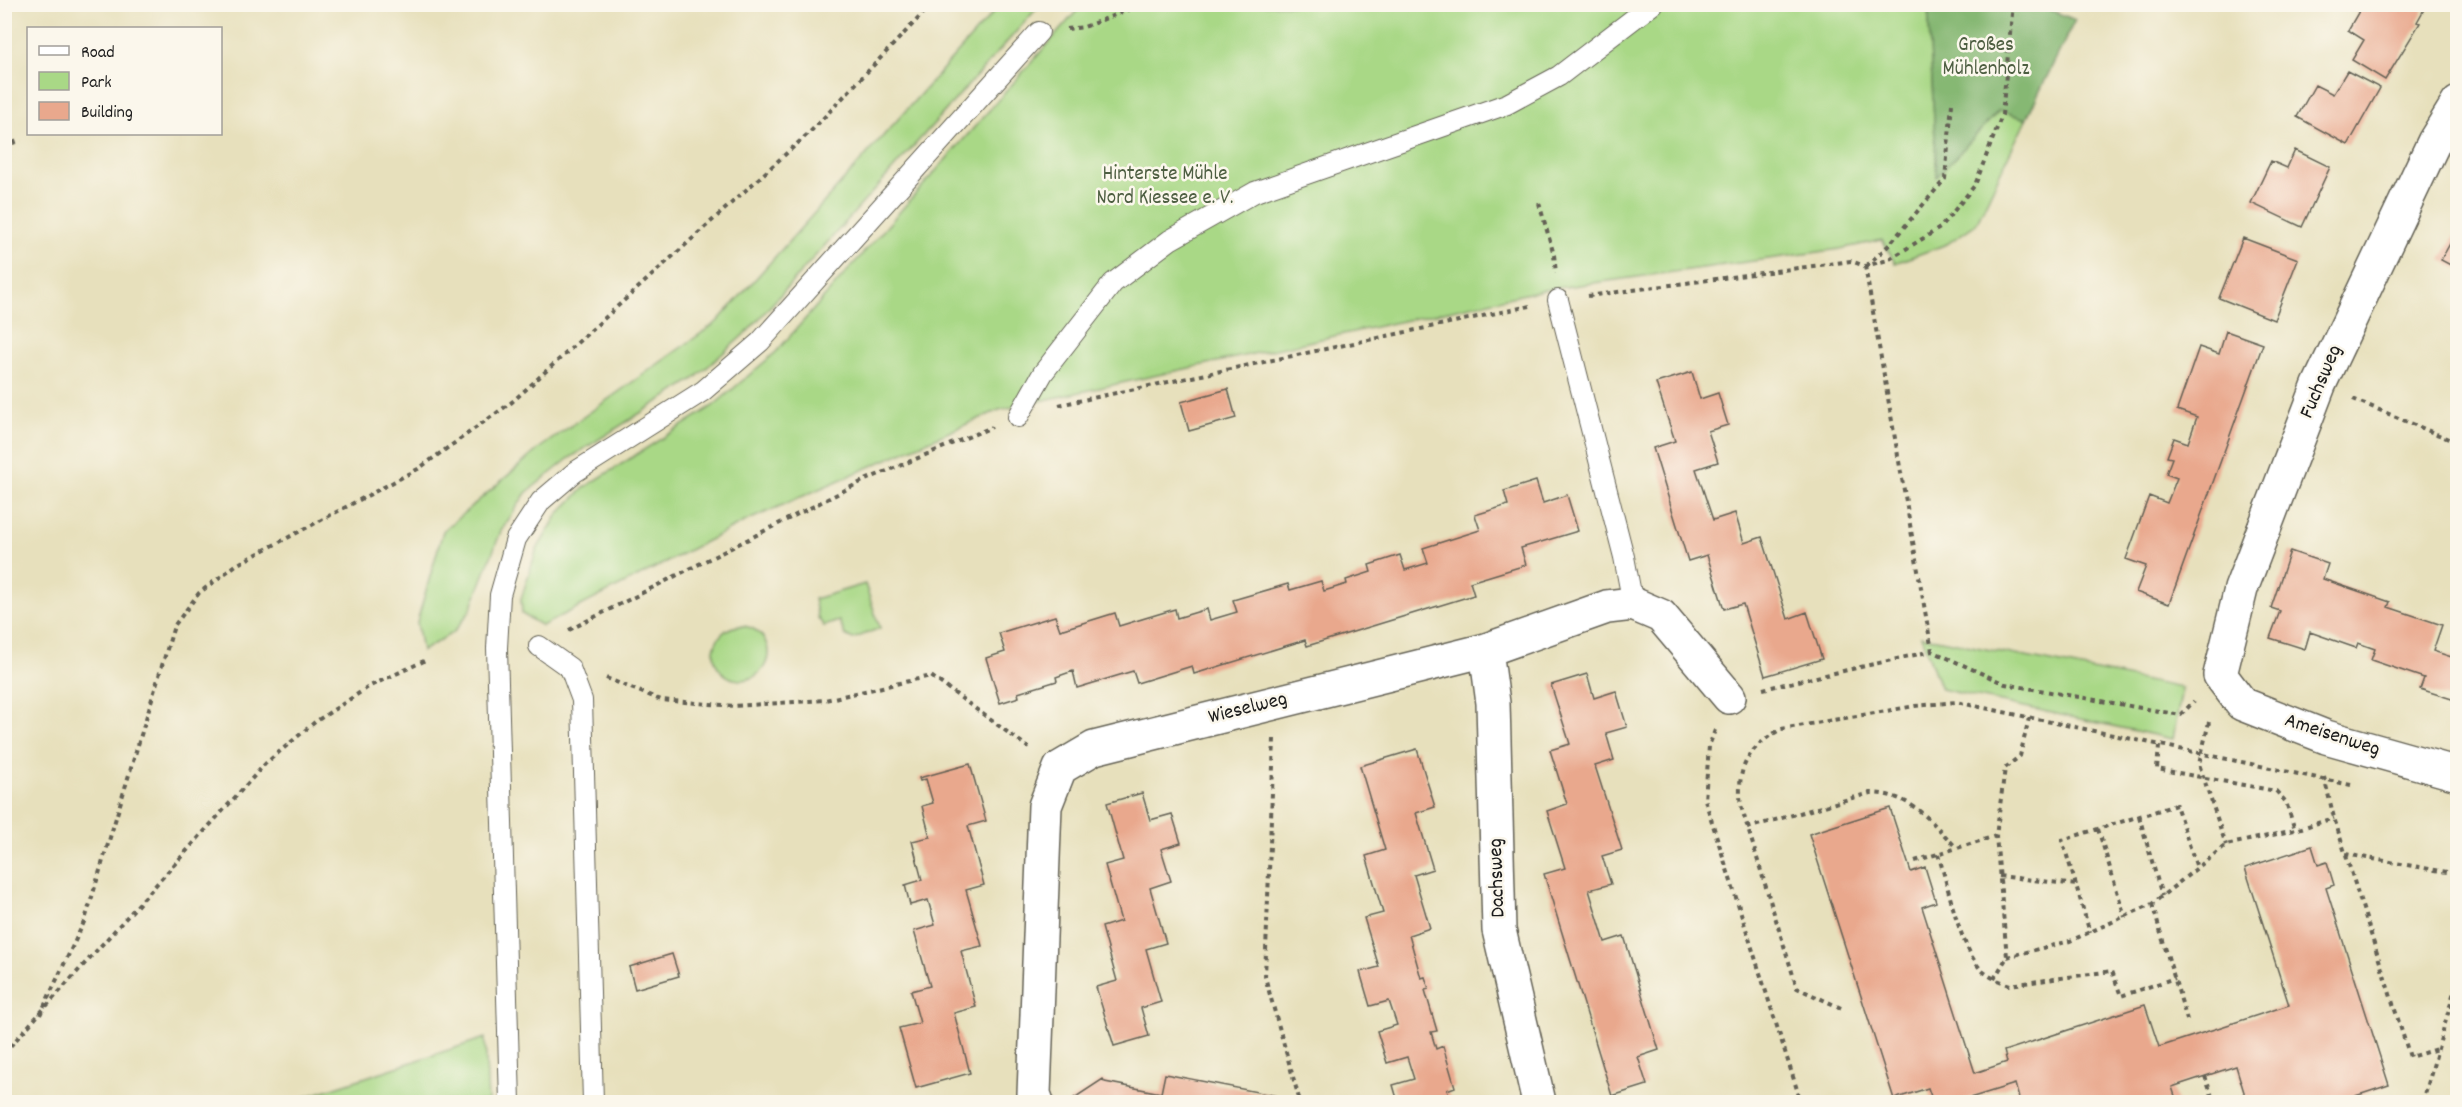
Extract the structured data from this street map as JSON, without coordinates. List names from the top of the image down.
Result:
{
  "streets": {
    "street": [
      "Fuchsweg",
      "Wieselweg",
      "Ameisenweg",
      "Dachsweg"
    ]
  },
  "crossings": [
    ["Fuchsweg", "Ameisenweg"],
    ["Wieselweg", "Dachsweg"]
  ],
  "parks": ["Großes Mühlenholz", "Hinterste Mühle Nord Kiessee e. V."],
  "legend": ["Road", "Park", "Building"]
}
